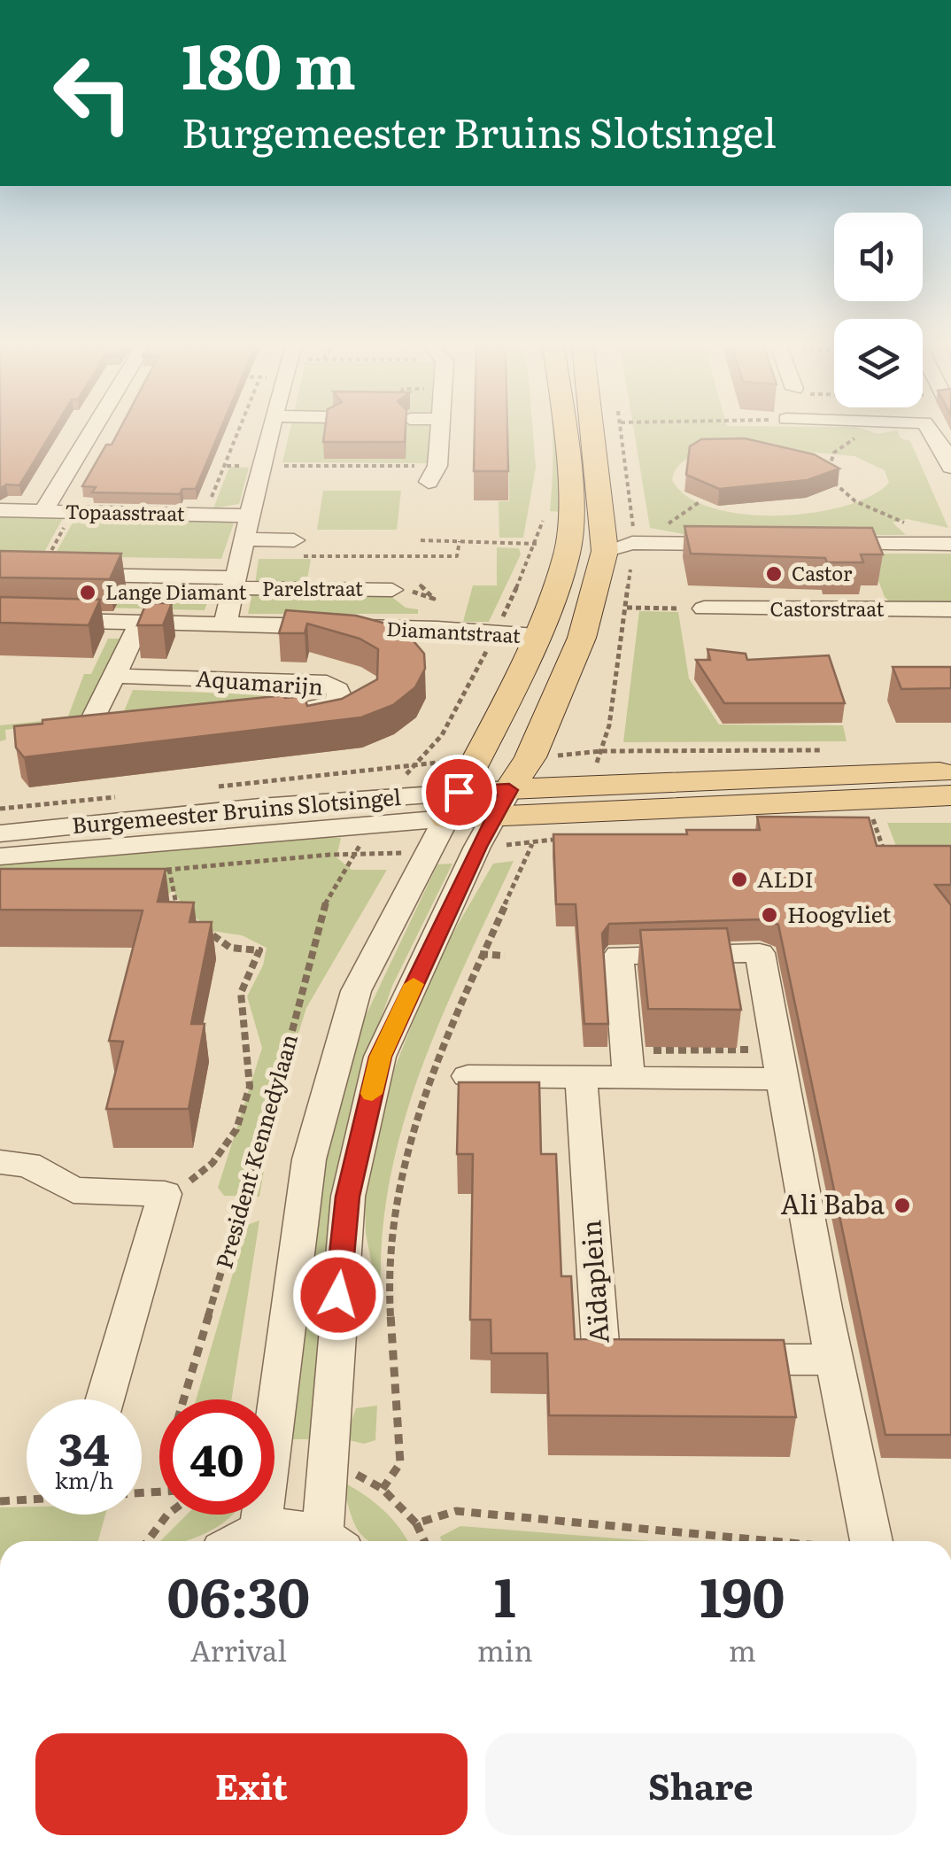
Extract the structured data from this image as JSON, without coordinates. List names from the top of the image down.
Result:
{
  "streets": {
    "main road": ["Burgemeester Bruins Slotsingel"],
    "street": [
      "Topaasstraat",
      "Parelstraat",
      "Castorstraat",
      "Diamantstraat",
      "Aquamarijn",
      "Aïdaplein"
    ],
    "path": ["President Kennedylaan"]
  },
  "crossings": [
    ["Topaasstraat", "Parelstraat"],
    ["Parelstraat", "Diamantstraat"]
  ],
  "places": [
    "Castor",
    "Lange Diamant",
    "ALDI",
    "Hoogvliet",
    "Ali Baba"
  ],
  "page": {
    "turn": ["180 m", "Burgemeester Bruins Slotsingel"],
    "speed": "34 km/h",
    "limit": "40",
    "eta": [
      "06:30",
      "Arrival",
      "1",
      "min",
      "190",
      "m"
    ],
    "buttons": ["Exit", "Share"]
  }
}
